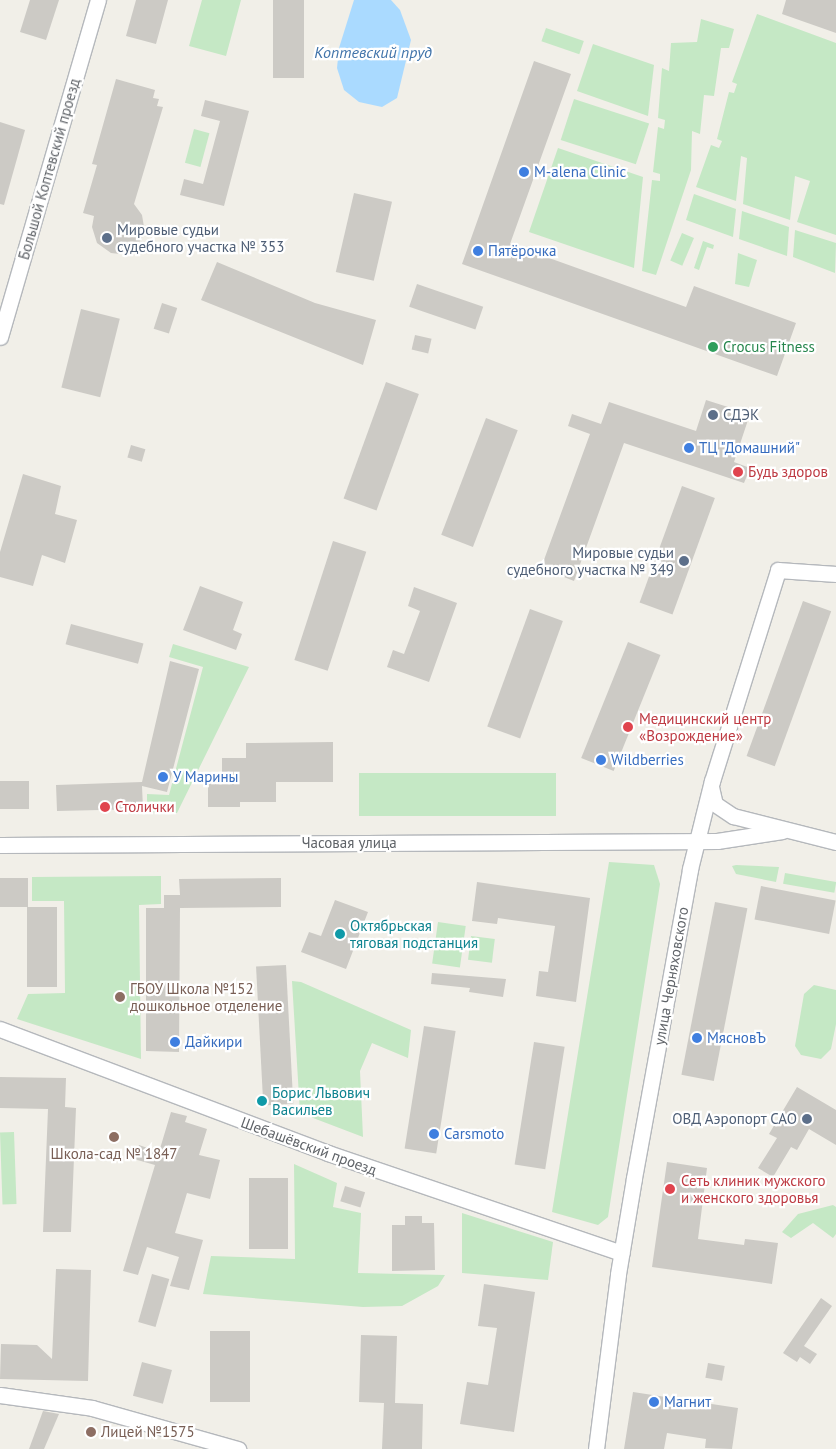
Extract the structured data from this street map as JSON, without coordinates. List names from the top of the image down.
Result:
{
  "streets": {
    "street": [
      "Большой Коптевский проезд",
      "Часовая улица",
      "улица Черняховского",
      "Шебашёвский проезд"
    ]
  },
  "crossings": [
    ["Часовая улица", "улица Черняховского"],
    ["улица Черняховского", "Шебашёвский проезд"]
  ],
  "water": ["Коптевский пруд"],
  "places": [
    "M-alena Clinic",
    "Мировые судьи судебного участка № 353",
    "Пятёрочка",
    "Crocus Fitness",
    "СДЭК",
    "ТЦ \"Домашний\"",
    "Будь здоров",
    "Мировые судьи судебного участка № 349",
    "Медицинский центр «Возрождение»",
    "Wildberries",
    "У Марины",
    "Столички",
    "Октябрьская тяговая подстанция",
    "ГБОУ Школа №152 дошкольное отделение",
    "МясновЪ",
    "Дайкири",
    "Борис Львович Васильев",
    "ОВД Аэропорт САО",
    "Carsmoto",
    "Школа-сад № 1847",
    "Сеть клиник мужского и женского здоровья",
    "Магнит",
    "Лицей №1575"
  ]
}
